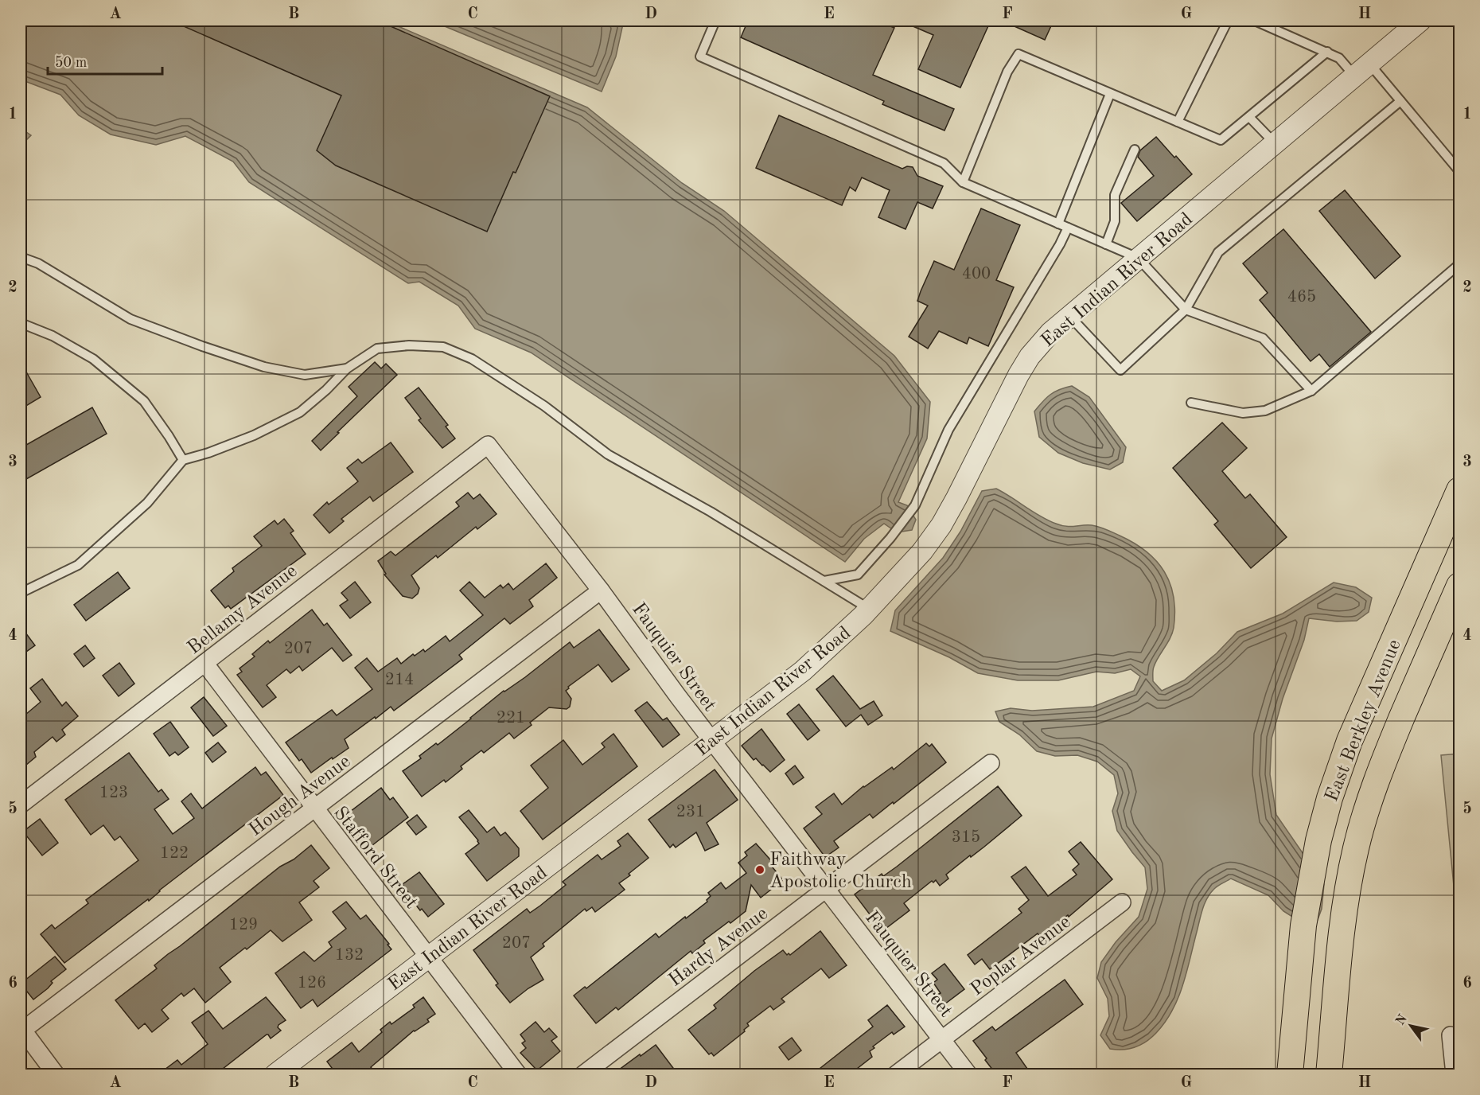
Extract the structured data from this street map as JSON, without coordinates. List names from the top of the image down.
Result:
{
  "streets": {
    "main road": ["East Berkley Avenue"],
    "street": [
      "East Indian River Road",
      "Bellamy Avenue",
      "Fauquier Street",
      "Hough Avenue",
      "Stafford Street",
      "Hardy Avenue",
      "Poplar Avenue"
    ]
  },
  "crossings": [
    ["East Indian River Road", "Fauquier Street"],
    ["East Indian River Road", "Stafford Street"],
    ["Bellamy Avenue", "Fauquier Street"],
    ["Bellamy Avenue", "Stafford Street"],
    ["Fauquier Street", "Hough Avenue"],
    ["Fauquier Street", "Hardy Avenue"],
    ["Fauquier Street", "Poplar Avenue"],
    ["Hough Avenue", "Stafford Street"]
  ],
  "places": ["Faithway Apostolic Church"],
  "house_numbers": [
    "400",
    "465",
    "207",
    "214",
    "221",
    "123",
    "231",
    "315",
    "122",
    "129",
    "207",
    "132",
    "126"
  ],
  "scale_bar": "50 m",
  "north": "top left",
  "grid": {
    "columns": [
      "A",
      "B",
      "C",
      "D",
      "E",
      "F",
      "G",
      "H"
    ],
    "rows": [
      "1",
      "2",
      "3",
      "4",
      "5",
      "6"
    ]
  }
}
